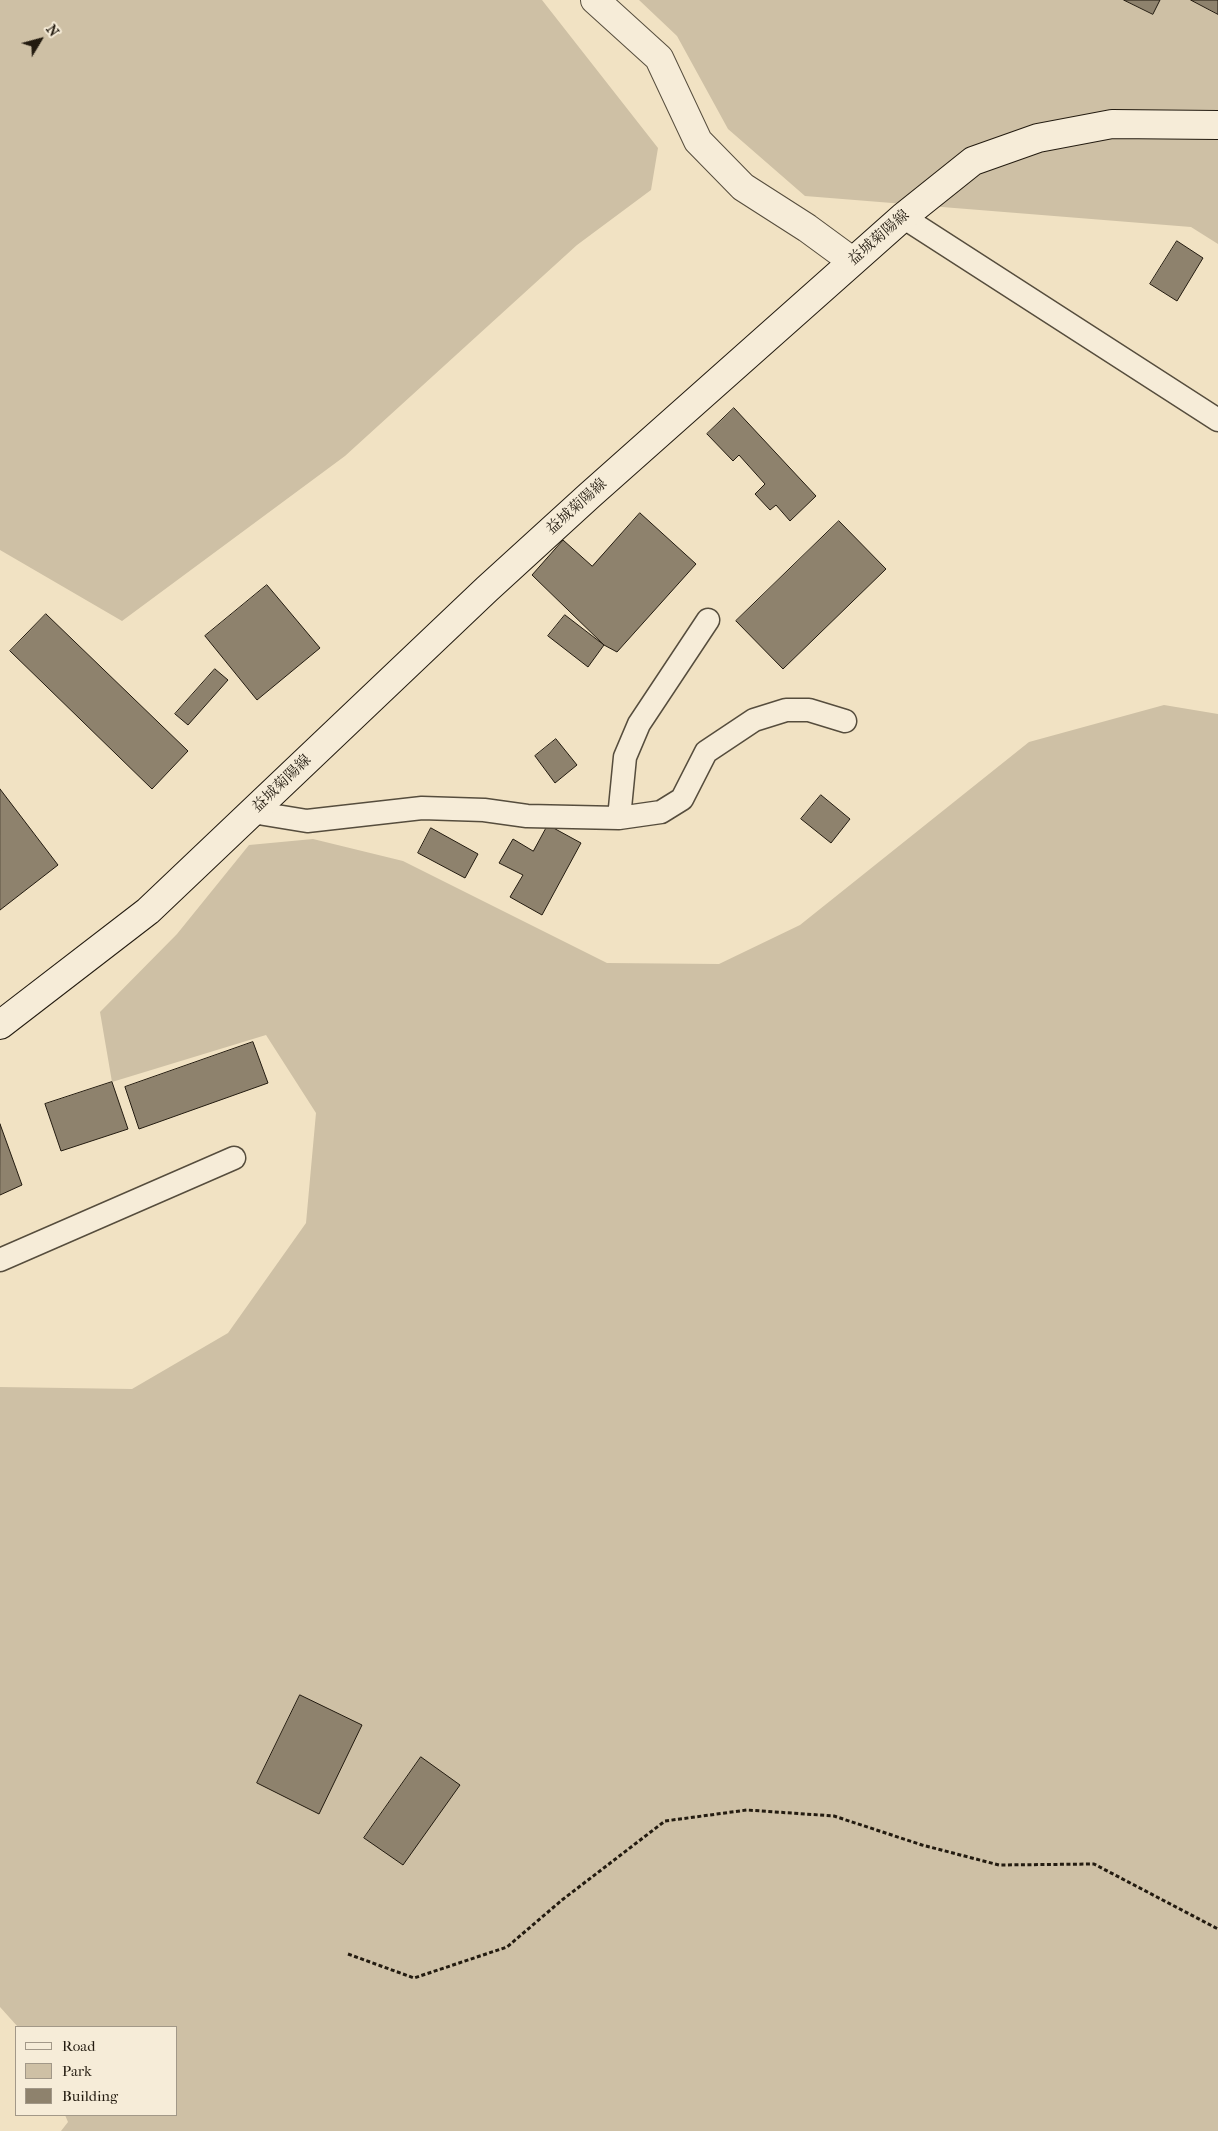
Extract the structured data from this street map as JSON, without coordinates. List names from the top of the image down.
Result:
{
  "streets": {
    "main road": ["益城菊陽線"]
  },
  "legend": ["Road", "Park", "Building"],
  "north": "top right"
}
